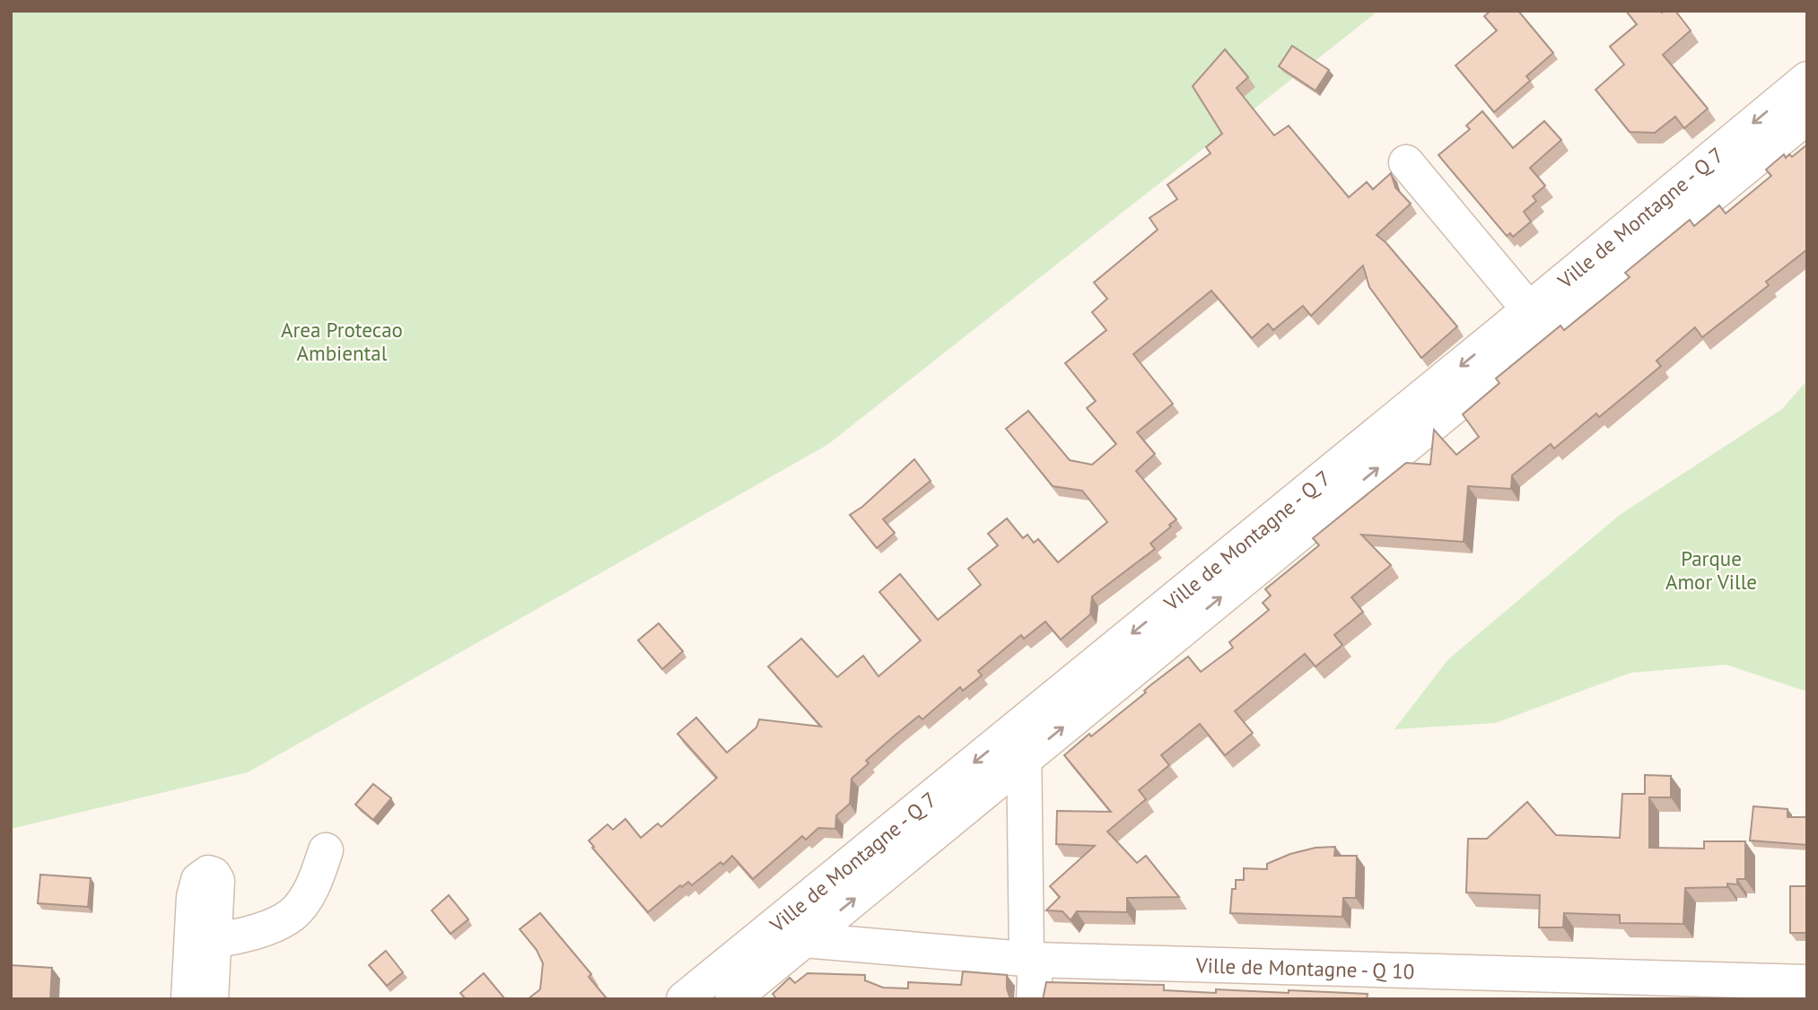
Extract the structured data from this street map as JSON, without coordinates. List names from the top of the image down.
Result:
{
  "streets": {
    "street": ["Ville de Montagne - Q 7", "Ville de Montagne - Q 10"]
  },
  "crossings": [
    ["Ville de Montagne - Q 7", "Ville de Montagne - Q 10"]
  ],
  "parks": ["Area Protecao Ambiental", "Parque Amor Ville"]
}
